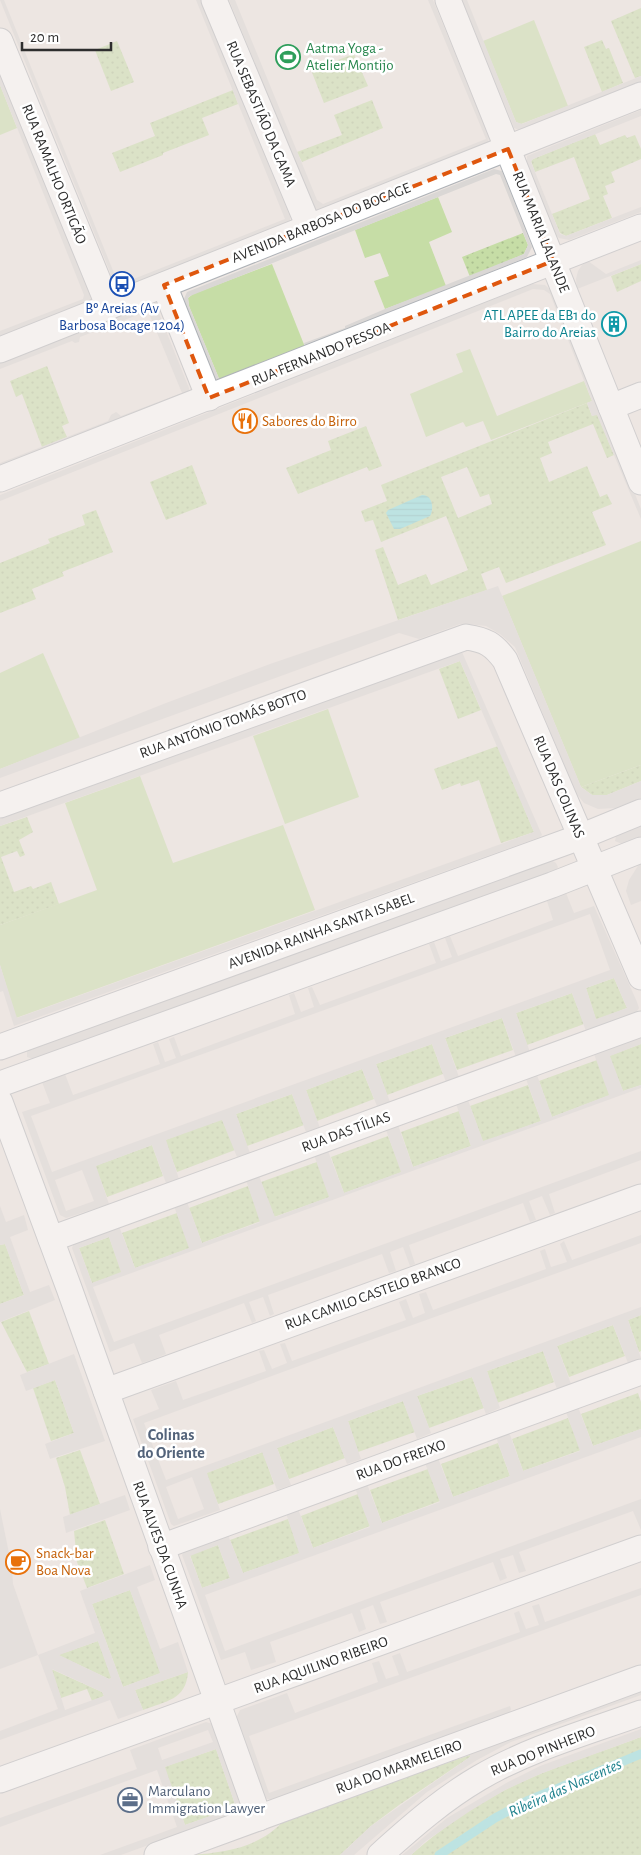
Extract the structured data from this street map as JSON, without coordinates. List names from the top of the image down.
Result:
{
  "streets": {
    "street": [
      "RUA SEBASTIÃO DA GAMA",
      "RUA RAMALHO ORTIGÃO",
      "AVENIDA BARBOSA DO BOCAGE",
      "RUA MARIA LALANDE",
      "RUA FERNANDO PESSOA",
      "RUA ANTÓNIO TOMÁS BOTTO",
      "RUA DAS COLINAS",
      "AVENIDA RAINHA SANTA ISABEL",
      "RUA DAS TÍLIAS",
      "RUA CAMILO CASTELO BRANCO",
      "RUA DO FREIXO",
      "RUA ALVES DA CUNHA",
      "RUA AQUILINO RIBEIRO",
      "RUA DO PINHEIRO",
      "RUA DO MARMELEIRO"
    ]
  },
  "crossings": [
    ["RUA SEBASTIÃO DA GAMA", "AVENIDA BARBOSA DO BOCAGE"],
    ["RUA RAMALHO ORTIGÃO", "AVENIDA BARBOSA DO BOCAGE"],
    ["AVENIDA BARBOSA DO BOCAGE", "RUA MARIA LALANDE"],
    ["RUA MARIA LALANDE", "RUA FERNANDO PESSOA"],
    ["RUA ANTÓNIO TOMÁS BOTTO", "RUA DAS COLINAS"],
    ["RUA DAS COLINAS", "AVENIDA RAINHA SANTA ISABEL"],
    ["RUA DAS TÍLIAS", "RUA ALVES DA CUNHA"],
    ["RUA CAMILO CASTELO BRANCO", "RUA ALVES DA CUNHA"],
    ["RUA DO FREIXO", "RUA ALVES DA CUNHA"],
    ["RUA ALVES DA CUNHA", "RUA AQUILINO RIBEIRO"],
    ["RUA ALVES DA CUNHA", "RUA DO MARMELEIRO"]
  ],
  "districts": ["Colinas do Oriente"],
  "water": ["Ribeira das Nascentes"],
  "places": {
    "sports": ["Aatma Yoga - Atelier Montijo"],
    "bus stop": ["Bº Areias (Av Barbosa Bocage 1204)"],
    "building": ["ATL APEE da EB1 do Bairro do Areias"],
    "restaurant": ["Sabores do Birro"],
    "cafe": ["Snack-bar Boa Nova"],
    "office": ["Marculano Immigration Lawyer"]
  },
  "scale_bar": "20 m"
}
